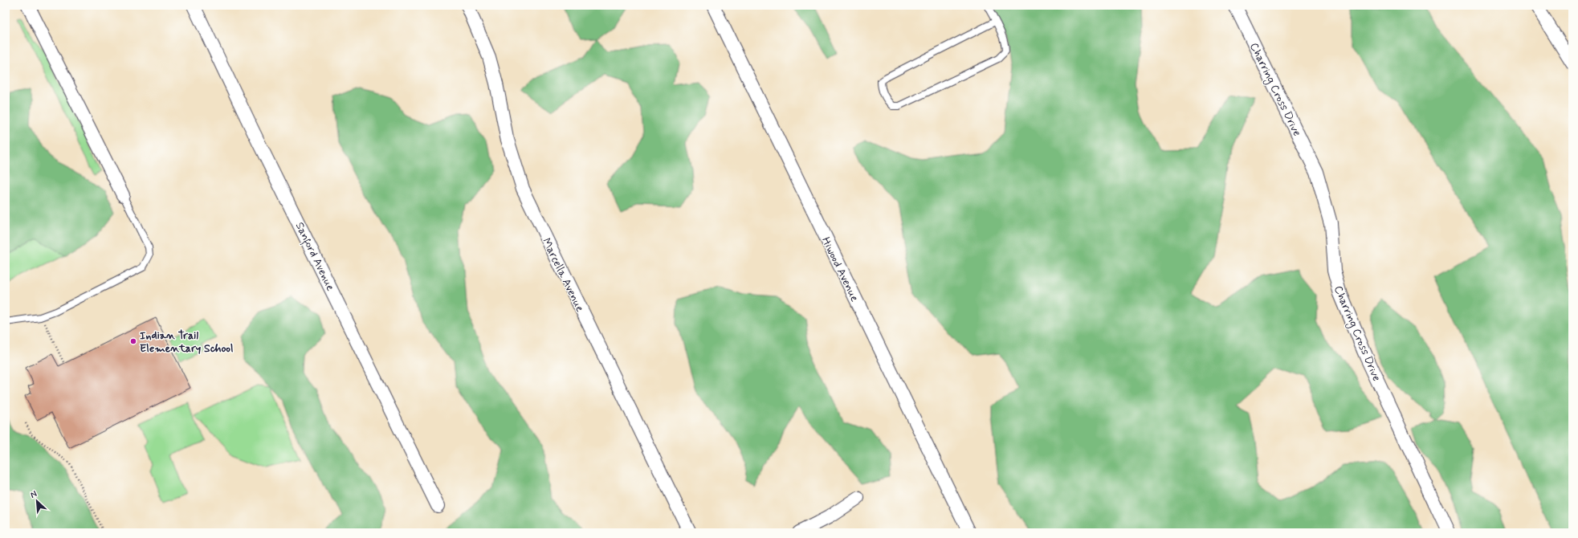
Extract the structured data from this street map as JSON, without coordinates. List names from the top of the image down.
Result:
{
  "streets": {
    "street": [
      "Charring Cross Drive",
      "Sanford Avenue",
      "Hiwood Avenue",
      "Marcella Avenue"
    ]
  },
  "places": ["Indian Trail Elementary School"],
  "north": "top left"
}
